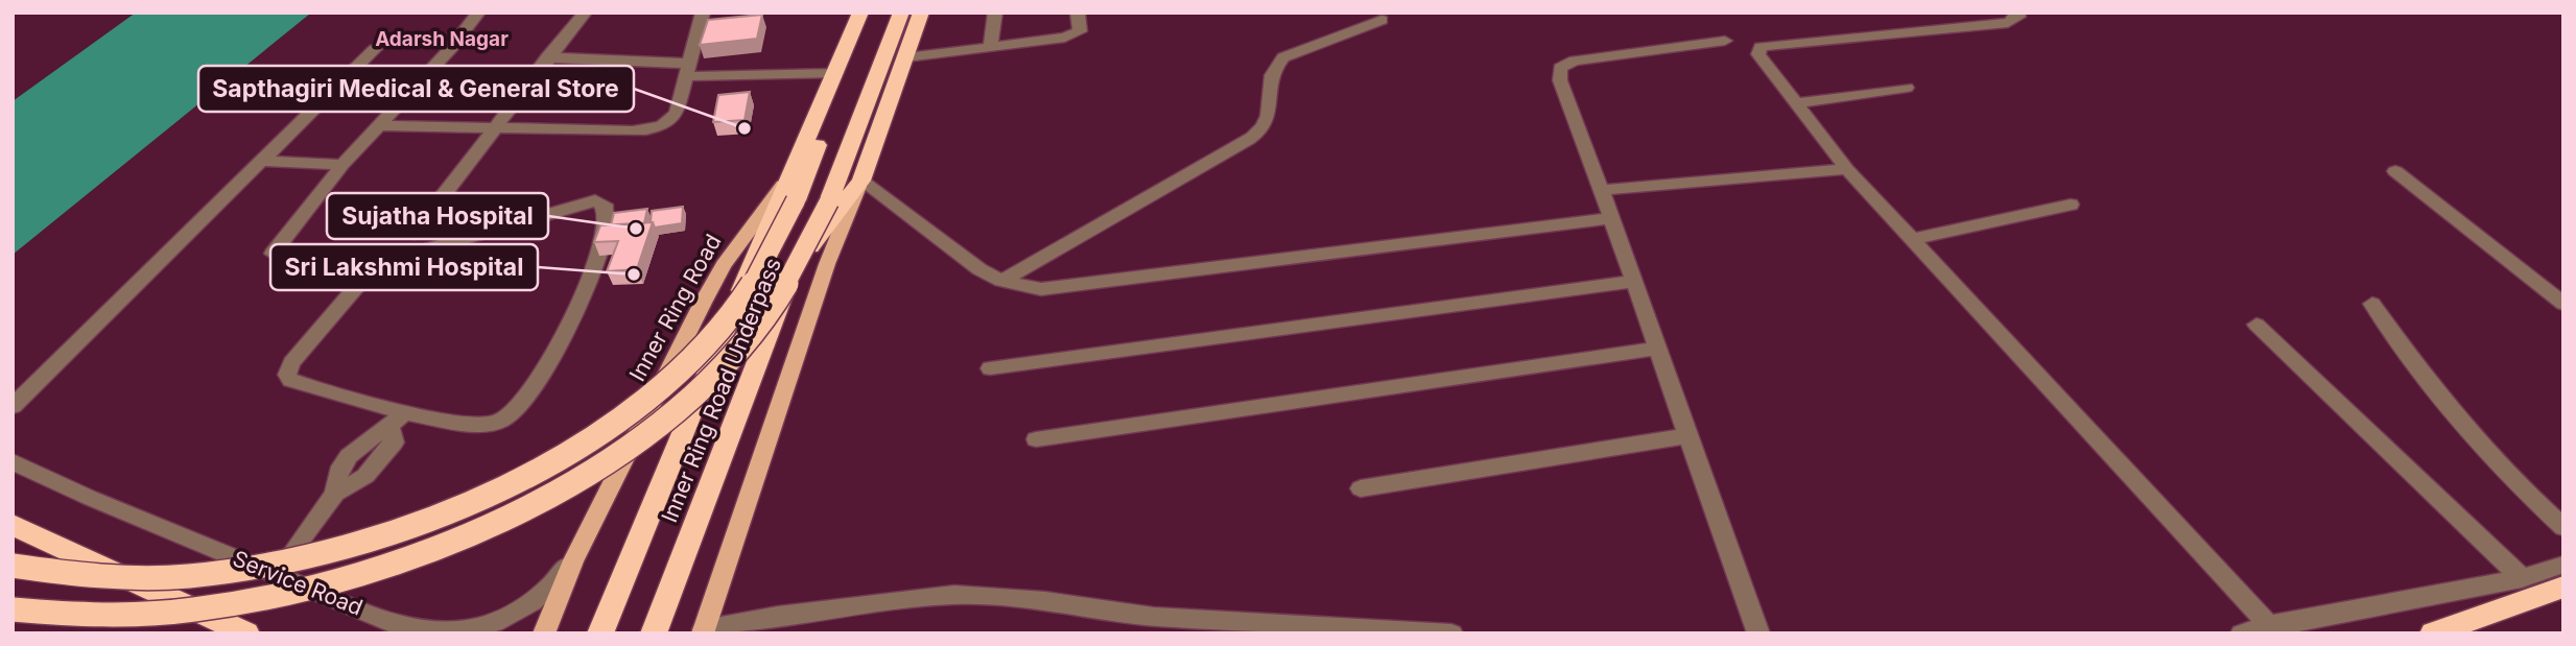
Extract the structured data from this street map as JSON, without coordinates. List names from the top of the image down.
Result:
{
  "streets": {
    "highway": ["Inner Ring Road", "Inner Ring Road Underpass"],
    "street": ["Service Road"]
  },
  "crossings": [
    ["Inner Ring Road", "Inner Ring Road Underpass"],
    ["Inner Ring Road", "Service Road"]
  ],
  "districts": ["Adarsh Nagar"],
  "places": ["Sapthagiri Medical & General Store", "Sujatha Hospital", "Sri Lakshmi Hospital"]
}
